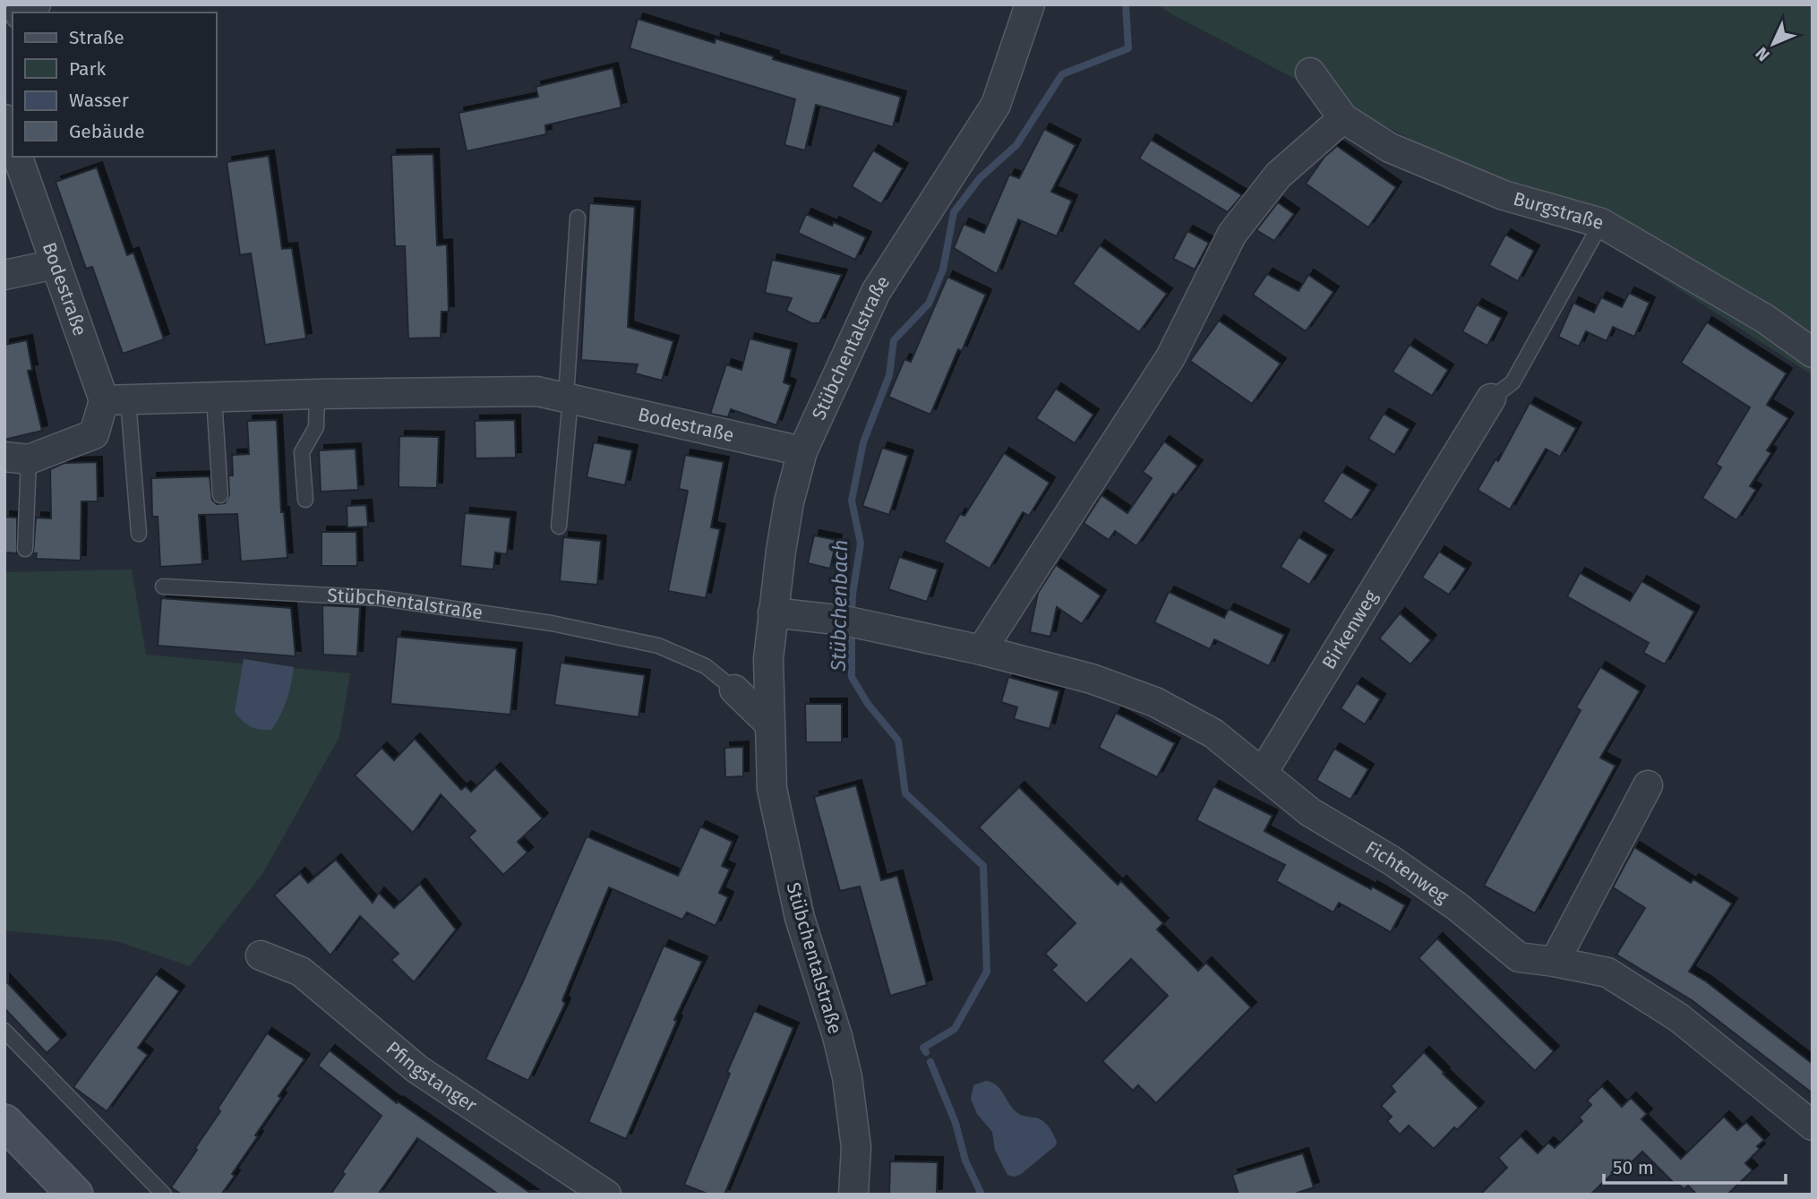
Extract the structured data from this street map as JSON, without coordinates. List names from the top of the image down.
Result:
{
  "streets": {
    "street": [
      "Burgstraße",
      "Bodestraße",
      "Stübchentalstraße",
      "Birkenweg",
      "Fichtenweg",
      "Pfingstanger"
    ]
  },
  "crossings": [
    ["Burgstraße", "Birkenweg"],
    ["Bodestraße", "Stübchentalstraße"],
    ["Birkenweg", "Fichtenweg"]
  ],
  "water": ["Stübchenbach"],
  "legend": [
    "Straße",
    "Park",
    "Wasser",
    "Gebäude"
  ],
  "scale_bar": "50 m",
  "north": "bottom left"
}
